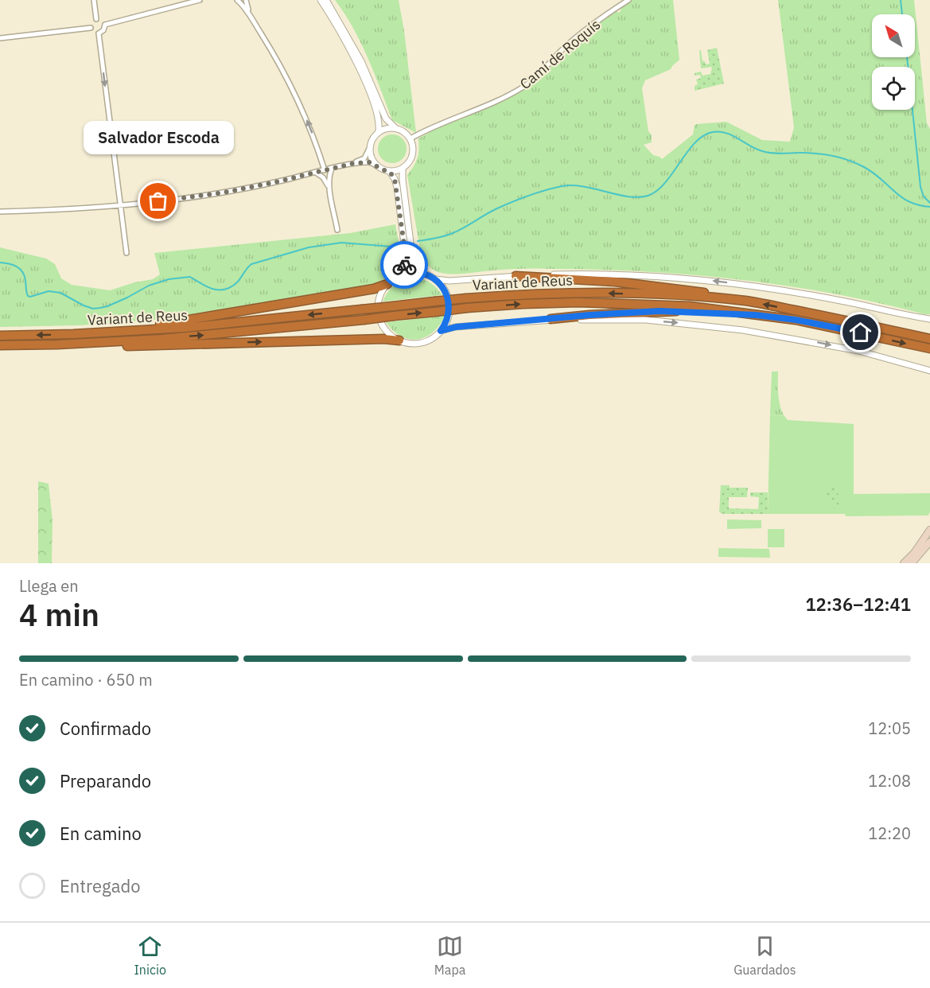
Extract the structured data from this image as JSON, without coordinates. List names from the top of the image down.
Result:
{
  "streets": {
    "highway": ["Variant de Reus"],
    "street": ["Camí de Roquís"]
  },
  "places": ["Salvador Escoda"],
  "north": "top left",
  "page": {
    "bubble": "Salvador Escoda",
    "heading": ["4 min", "Llega en", "12:36–12:41"],
    "bar": "En camino · 650 m",
    "list": [
      ["Confirmado", "12:05"],
      ["Preparando", "12:08"],
      ["En camino", "12:20"],
      "Entregado"
    ],
    "tabs": ["Inicio", "Mapa", "Guardados"]
  }
}
